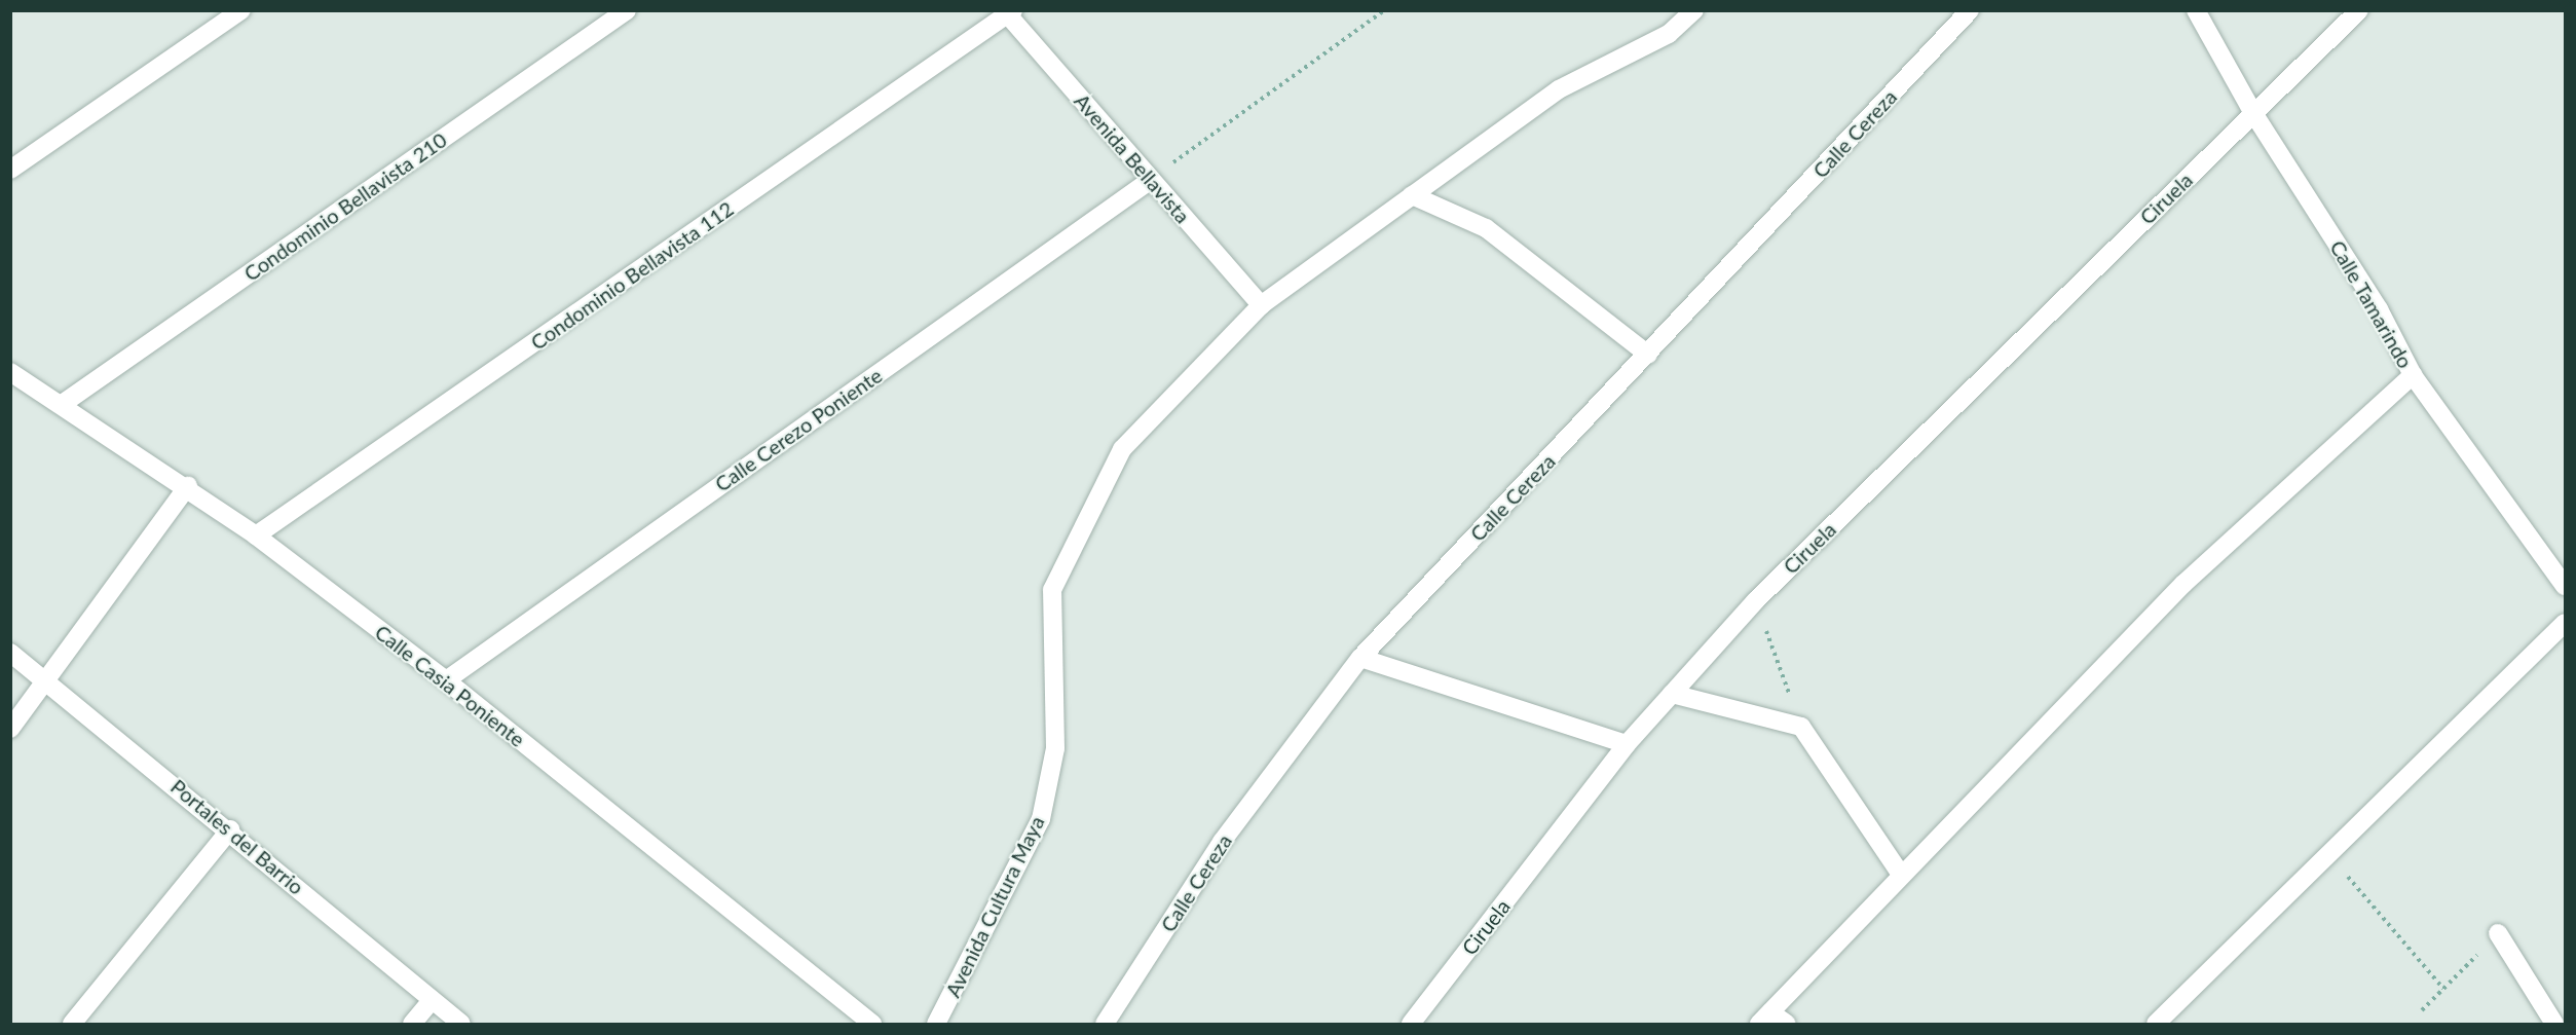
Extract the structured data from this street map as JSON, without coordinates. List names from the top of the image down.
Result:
{
  "streets": {
    "street": [
      "Calle Cereza",
      "Avenida Bellavista",
      "Ciruela",
      "Condominio Bellavista 210",
      "Condominio Bellavista 112",
      "Calle Tamarindo",
      "Calle Cerezo Poniente",
      "Calle Casia Poniente",
      "Portales del Barrio",
      "Avenida Cultura Maya"
    ]
  },
  "crossings": [
    ["Avenida Bellavista", "Condominio Bellavista 112"],
    ["Avenida Bellavista", "Calle Cerezo Poniente"],
    ["Avenida Bellavista", "Avenida Cultura Maya"],
    ["Ciruela", "Calle Tamarindo"],
    ["Condominio Bellavista 210", "Calle Casia Poniente"],
    ["Condominio Bellavista 112", "Calle Casia Poniente"],
    ["Calle Cerezo Poniente", "Calle Casia Poniente"]
  ]
}
